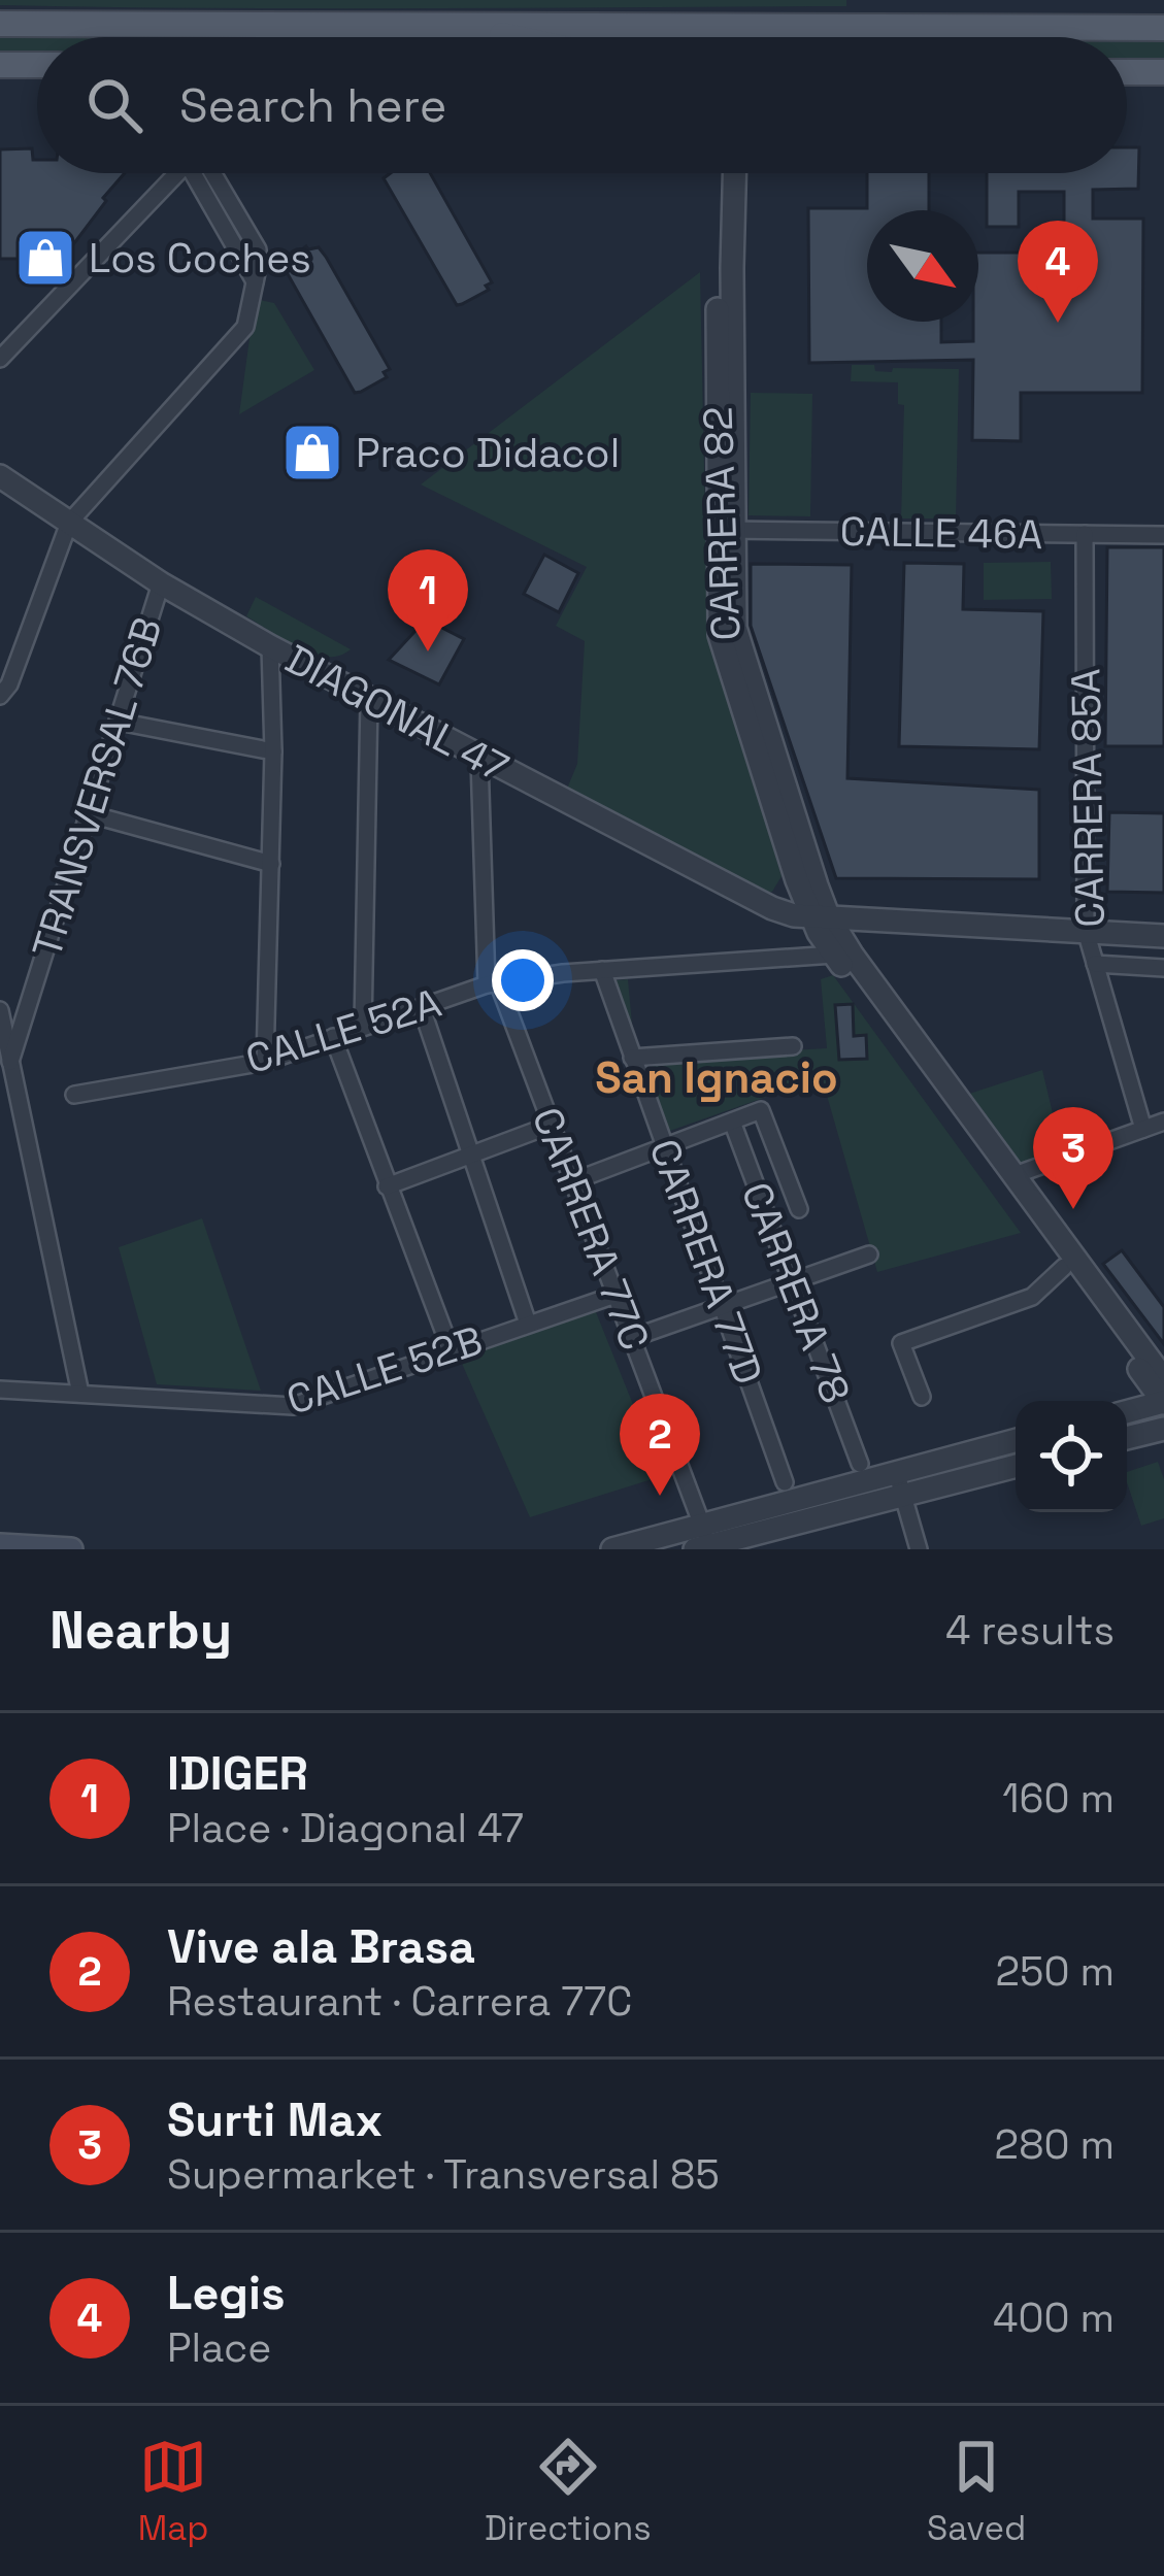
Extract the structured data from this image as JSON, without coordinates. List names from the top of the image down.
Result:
{
  "streets": {
    "street": [
      "CARRERA 82",
      "CALLE 46A",
      "DIAGONAL 47",
      "TRANSVERSAL 76B",
      "CARRERA 85A",
      "CALLE 52A",
      "CARRERA 77C",
      "CARRERA 77D",
      "CARRERA 78",
      "CALLE 52B"
    ]
  },
  "crossings": [
    ["CARRERA 82", "CALLE 46A"],
    ["CARRERA 82", "DIAGONAL 47"],
    ["CALLE 46A", "CARRERA 85A"],
    ["DIAGONAL 47", "TRANSVERSAL 76B"],
    ["DIAGONAL 47", "CARRERA 77C"],
    ["CALLE 52A", "CARRERA 77C"],
    ["CALLE 52A", "CARRERA 77D"],
    ["CARRERA 77C", "CALLE 52B"]
  ],
  "districts": ["San Ignacio"],
  "places": {
    "shop": ["Los Coches", "Praco Didacol"]
  },
  "north": "bottom right",
  "page": {
    "search": "Search here",
    "pins": [
      "4",
      "1",
      "3",
      "2"
    ],
    "heading": ["Nearby", "4 results"],
    "list": [
      {
        "mark": "1",
        "name": "IDIGER",
        "note": "Place · Diagonal 47",
        "value": "160 m"
      },
      {
        "mark": "2",
        "name": "Vive ala Brasa",
        "note": "Restaurant · Carrera 77C",
        "value": "250 m"
      },
      {
        "mark": "3",
        "name": "Surti Max",
        "note": "Supermarket · Transversal 85",
        "value": "280 m"
      },
      {
        "mark": "4",
        "name": "Legis",
        "note": "Place",
        "value": "400 m"
      }
    ],
    "nav": ["Map", "Directions", "Saved"]
  }
}
